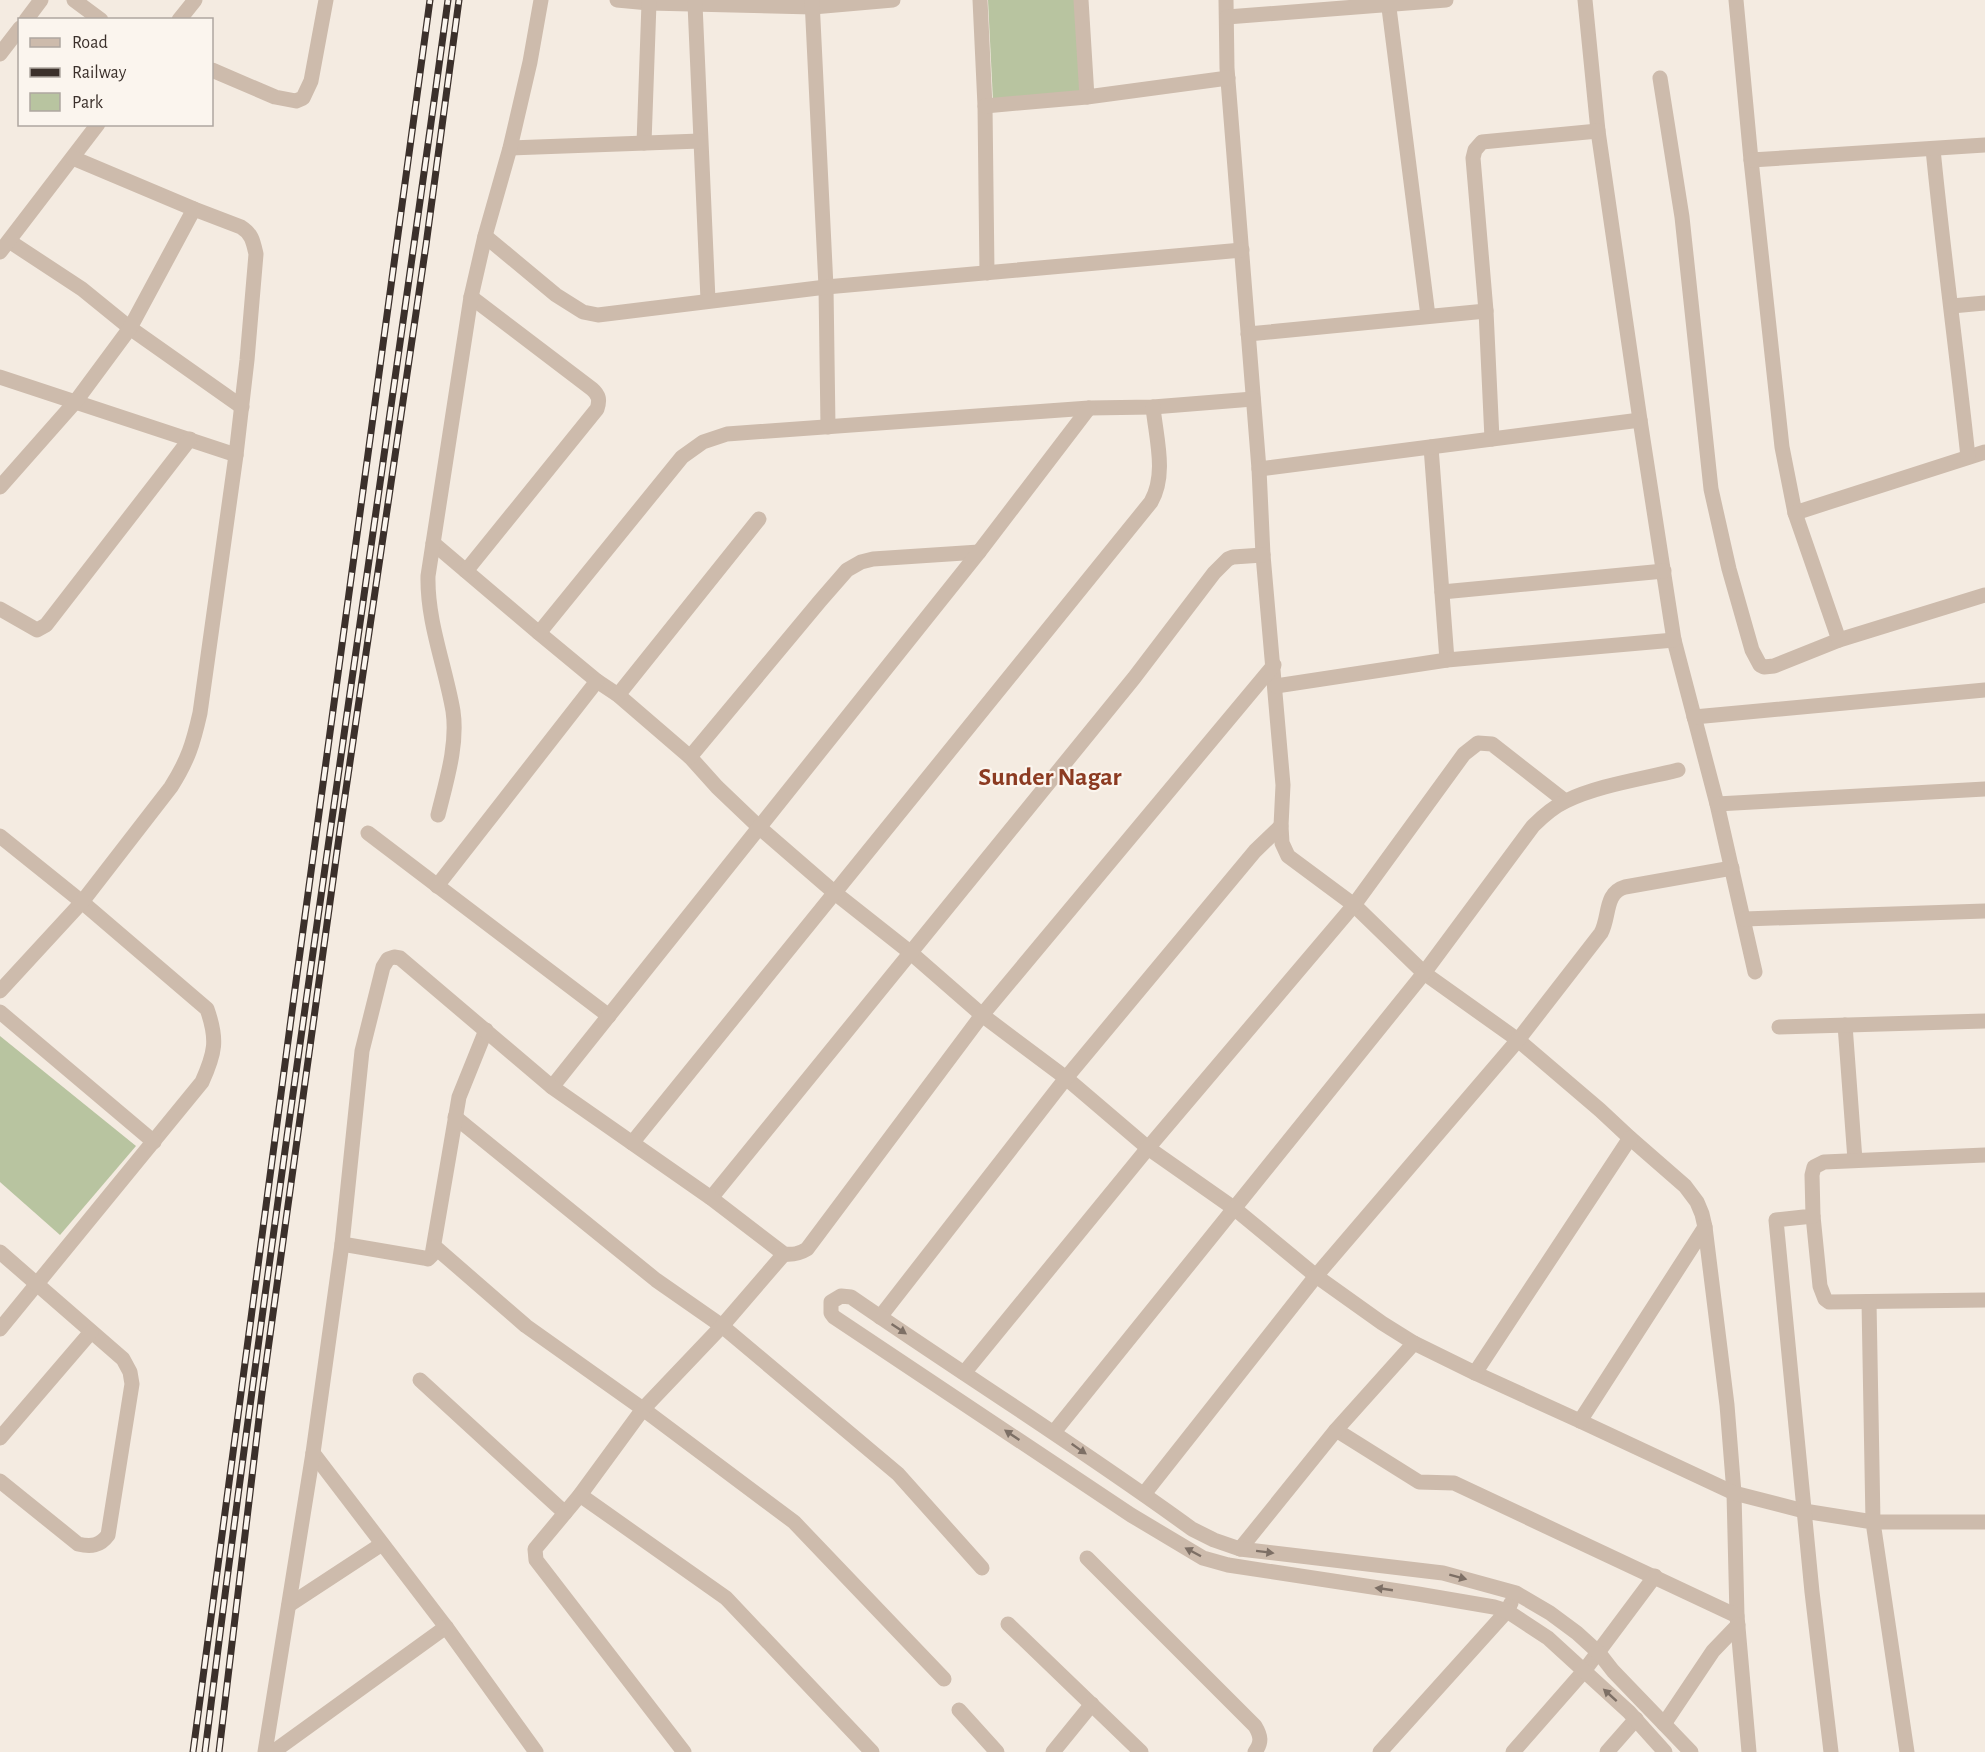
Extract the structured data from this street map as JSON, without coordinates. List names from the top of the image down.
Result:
{
  "districts": ["Sunder Nagar"],
  "legend": ["Road", "Railway", "Park"]
}
